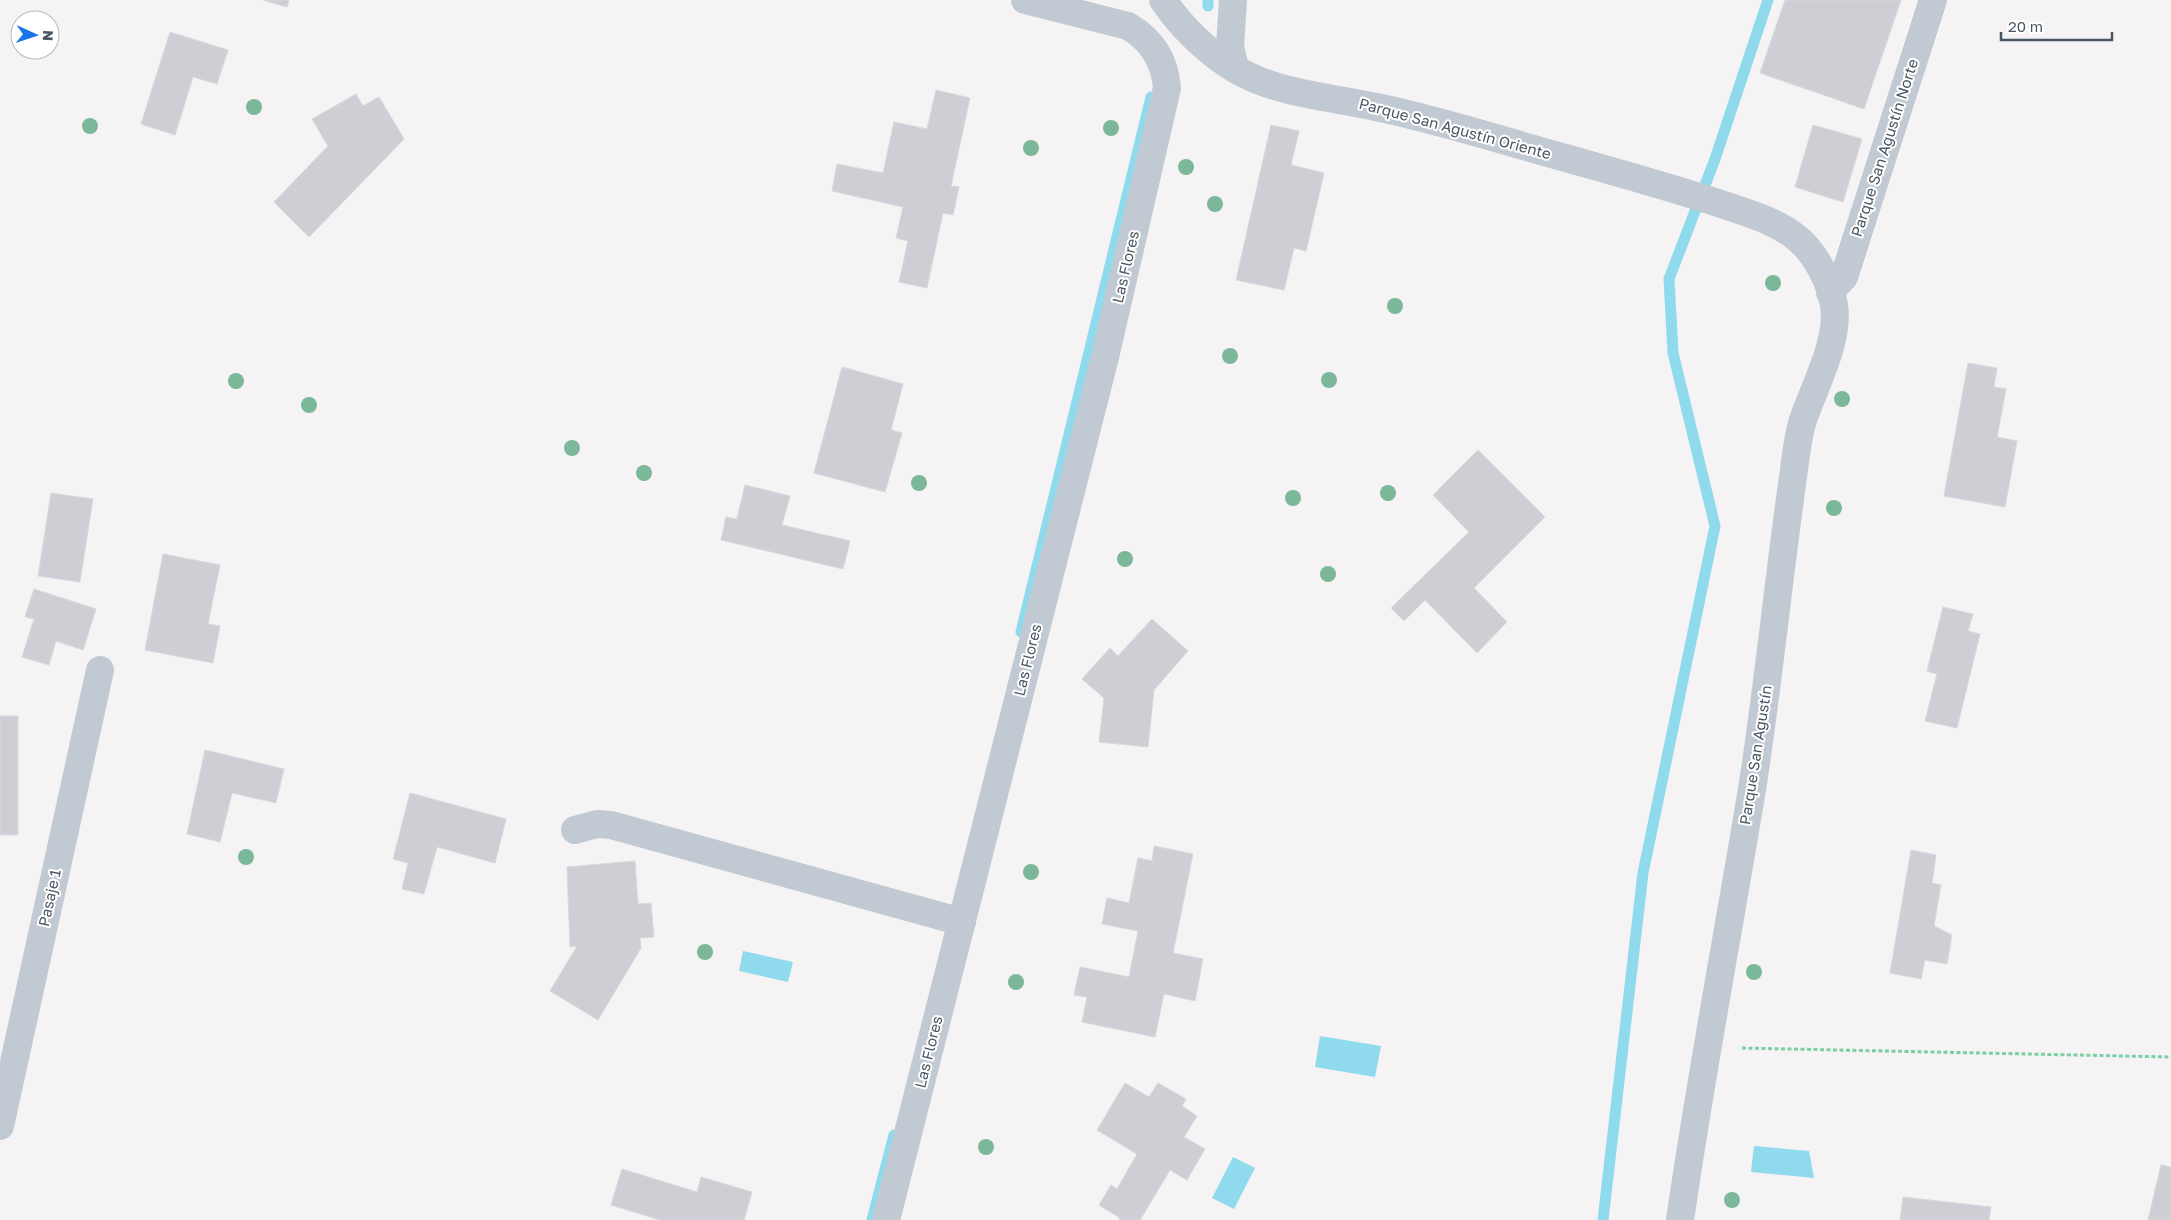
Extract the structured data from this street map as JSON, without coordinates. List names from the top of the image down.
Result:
{
  "streets": {
    "street": [
      "Parque San Agustín Oriente",
      "Parque San Agustín Norte",
      "Las Flores",
      "Parque San Agustín",
      "Pasaje 1"
    ]
  },
  "crossings": [
    ["Parque San Agustín Oriente", "Parque San Agustín Norte"],
    ["Parque San Agustín Oriente", "Parque San Agustín"],
    ["Parque San Agustín Norte", "Parque San Agustín"]
  ],
  "scale_bar": "20 m",
  "north": "right"
}
